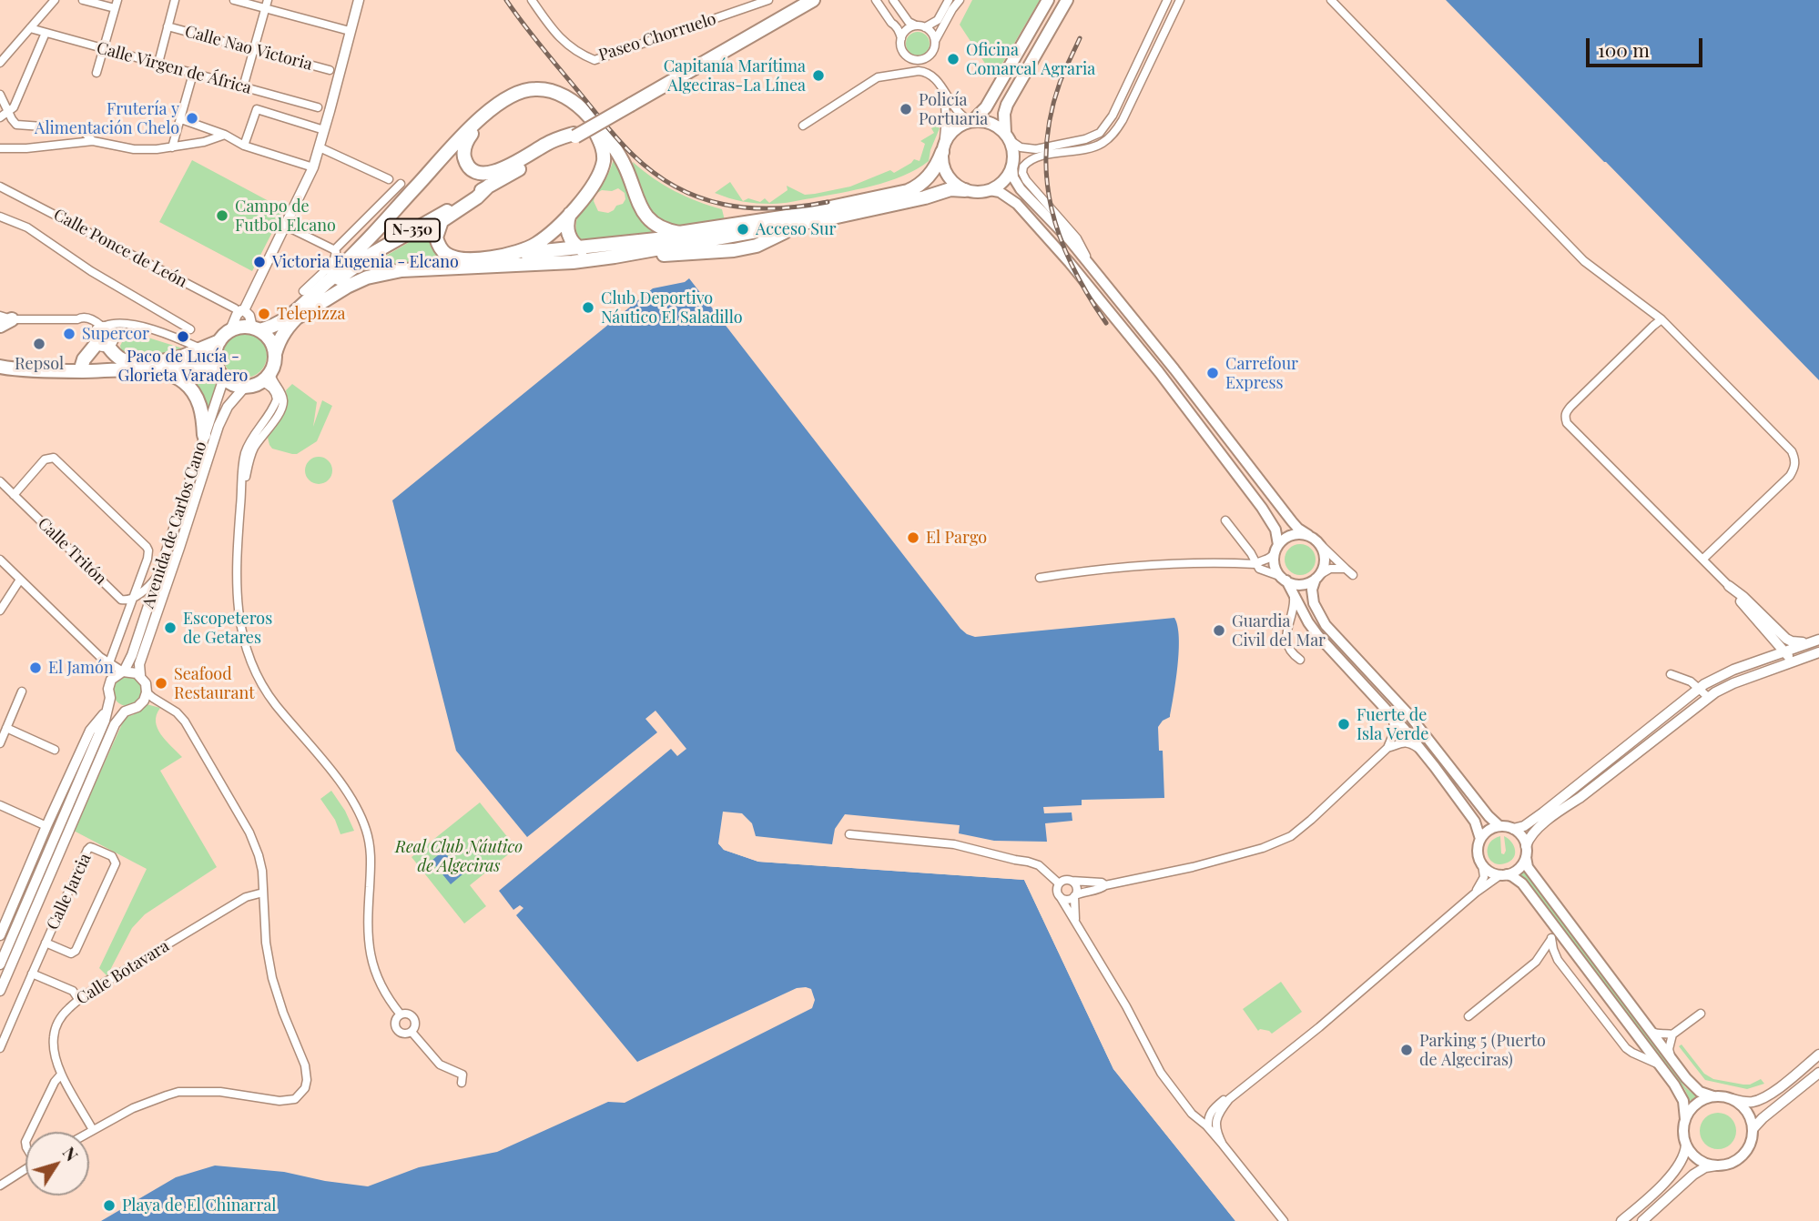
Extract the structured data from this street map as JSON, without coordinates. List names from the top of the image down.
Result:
{
  "streets": {
    "highway": ["N-350"],
    "street": [
      "Paseo Chorruelo",
      "Calle Nao Victoria",
      "Calle Virgen de África",
      "Calle Ponce de León",
      "Avenida de Carlos Cano",
      "Calle Tritón",
      "Calle Jarcia",
      "Calle Botavara"
    ]
  },
  "crossings": [
    ["N-350", "Avenida de Carlos Cano"]
  ],
  "parks": ["Real Club Náutico de Algeciras"],
  "places": [
    "Oficina Comarcal Agraria",
    "Capitanía Marítima Algeciras-La Línea",
    "Policía Portuaria",
    "Frutería y Alimentación Chelo",
    "Campo de Futbol Elcano",
    "Acceso Sur",
    "Victoria Eugenia - Elcano",
    "Club Deportivo Náutico El Saladillo",
    "Telepizza",
    "Supercor",
    "Paco de Lucía - Glorieta Varadero",
    "Repsol",
    "Carrefour Express",
    "El Pargo",
    "Escopeteros de Getares",
    "Guardia Civil del Mar",
    "El Jamón",
    "Seafood Restaurant",
    "Fuerte de Isla Verde",
    "Parking 5 (Puerto de Algeciras)",
    "Playa de El Chinarral"
  ],
  "scale_bar": "100 m",
  "north": "top right"
}
